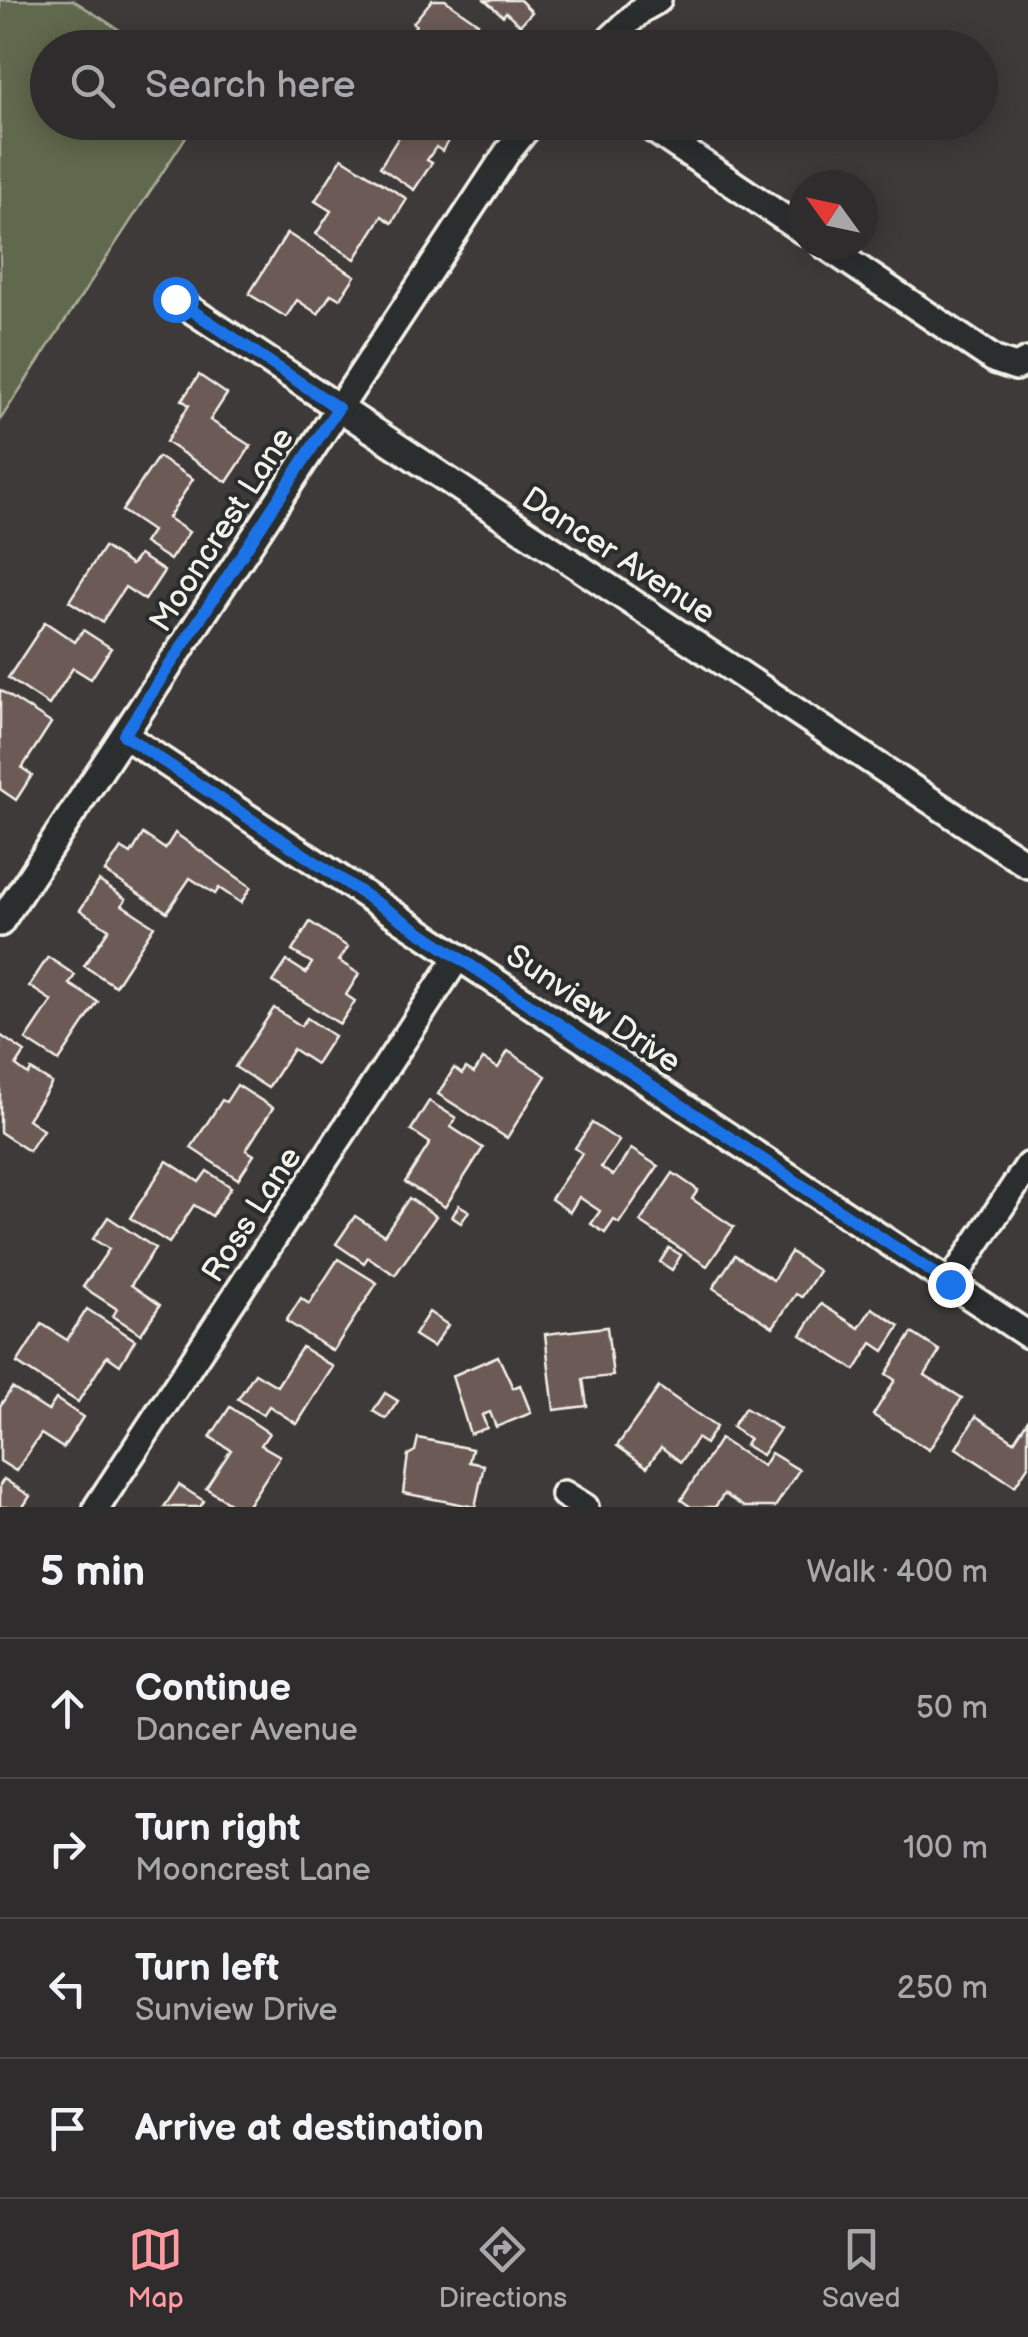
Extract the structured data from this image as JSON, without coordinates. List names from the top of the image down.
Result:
{
  "streets": {
    "street": [
      "Mooncrest Lane",
      "Dancer Avenue",
      "Sunview Drive",
      "Ross Lane"
    ]
  },
  "crossings": [
    ["Mooncrest Lane", "Dancer Avenue"],
    ["Mooncrest Lane", "Sunview Drive"],
    ["Sunview Drive", "Ross Lane"]
  ],
  "north": "top left",
  "page": {
    "search": "Search here",
    "heading": ["5 min", "Walk · 400 m"],
    "list": [
      ["Continue", "Dancer Avenue", "50 m"],
      ["Turn right", "Mooncrest Lane", "100 m"],
      ["Turn left", "Sunview Drive", "250 m"],
      "Arrive at destination"
    ],
    "nav": ["Map", "Directions", "Saved"]
  }
}
